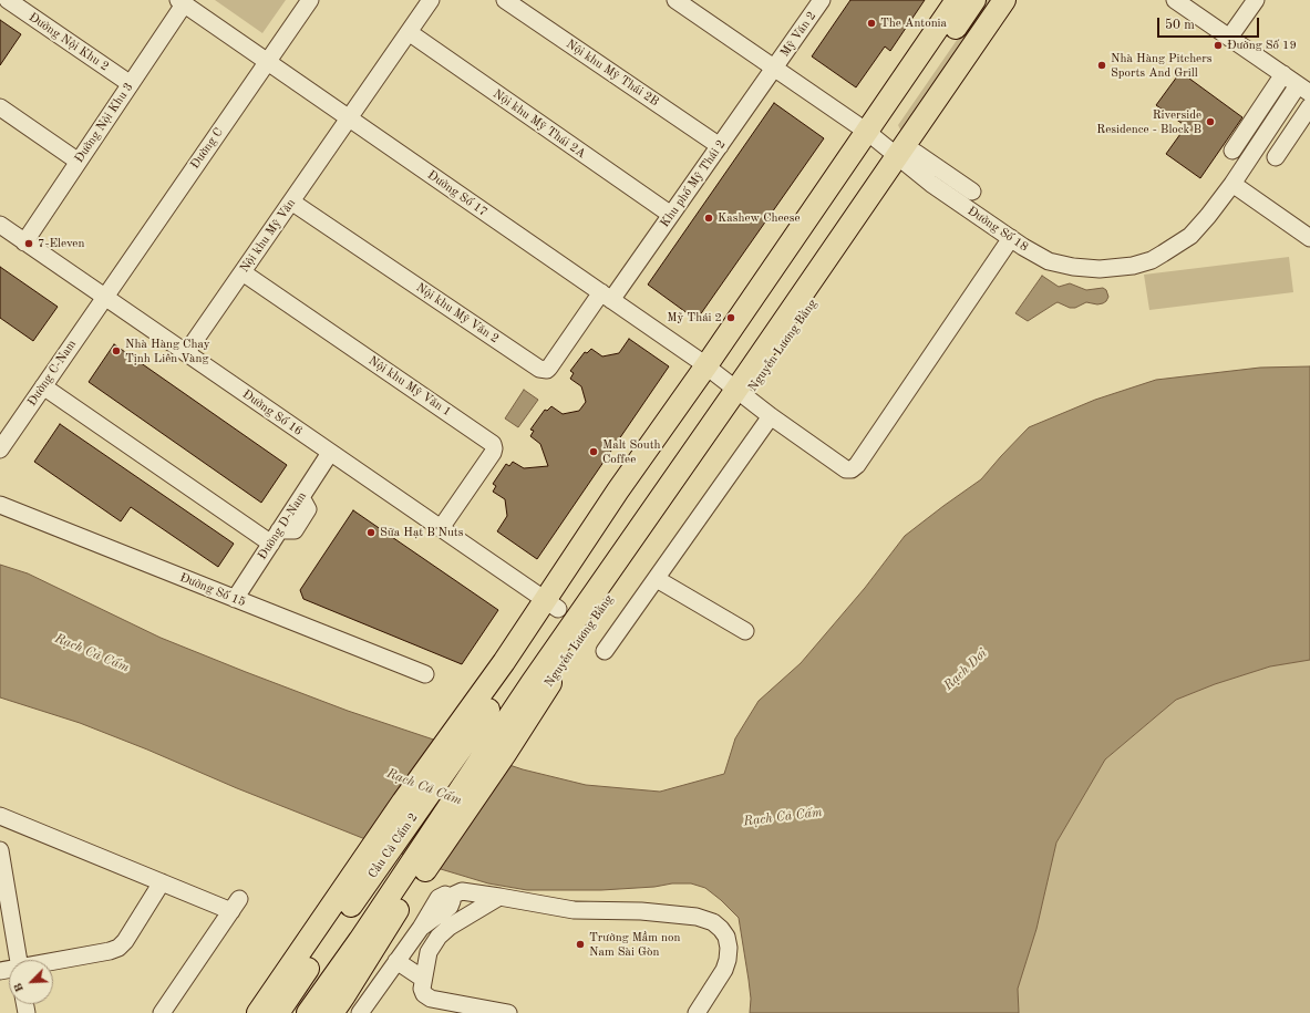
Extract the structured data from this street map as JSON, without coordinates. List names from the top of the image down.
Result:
{
  "streets": {
    "main road": ["Nguyễn Lương Bằng", "Cầu Cả Cấm 2"],
    "street": [
      "Mỹ Văn 2",
      "Đường Nội Khu 2",
      "Nội khu Mỹ Thái 2B",
      "Đường Nội Khu 3",
      "Nội khu Mỹ Thái 2A",
      "Đường C",
      "Khu phố Mỹ Thái 2",
      "Đường Số 17",
      "Đường Số 18",
      "Nội khu Mỹ Văn",
      "Nội khu Mỹ Văn 2",
      "Đường C-Nam",
      "Nội khu Mỹ Văn 1",
      "Đường Số 16",
      "Đường D-Nam",
      "Đường Số 15"
    ]
  },
  "crossings": [
    ["Mỹ Văn 2", "Khu phố Mỹ Thái 2"],
    ["Mỹ Văn 2", "Đường Số 18"],
    ["Đường Nội Khu 2", "Đường Nội Khu 3"],
    ["Nội khu Mỹ Thái 2B", "Khu phố Mỹ Thái 2"],
    ["Đường Nội Khu 3", "Đường Số 17"],
    ["Đường Nội Khu 3", "Đường Số 16"],
    ["Nội khu Mỹ Thái 2A", "Khu phố Mỹ Thái 2"],
    ["Đường C", "Đường Số 17"],
    ["Đường C", "Đường C-Nam"],
    ["Đường C", "Đường Số 16"],
    ["Khu phố Mỹ Thái 2", "Đường Số 17"],
    ["Khu phố Mỹ Thái 2", "Đường Số 18"],
    ["Khu phố Mỹ Thái 2", "Nội khu Mỹ Văn 2"],
    ["Đường Số 17", "Đường Số 18"],
    ["Đường Số 17", "Nội khu Mỹ Văn"],
    ["Đường Số 17", "Nội khu Mỹ Văn 2"],
    ["Đường Số 17", "Nguyễn Lương Bằng"],
    ["Đường Số 18", "Nguyễn Lương Bằng"],
    ["Nội khu Mỹ Văn", "Nội khu Mỹ Văn 2"],
    ["Nội khu Mỹ Văn", "Nội khu Mỹ Văn 1"],
    ["Nội khu Mỹ Văn", "Đường Số 16"],
    ["Nguyễn Lương Bằng", "Cầu Cả Cấm 2"],
    ["Đường C-Nam", "Đường Số 16"],
    ["Nội khu Mỹ Văn 1", "Đường Số 16"],
    ["Đường Số 16", "Đường D-Nam"],
    ["Đường D-Nam", "Đường Số 15"]
  ],
  "water": ["Rạch Cả Cấm", "Rạch Dơi"],
  "places": [
    "The Antonia",
    "Đường Số 19",
    "Nhà Hàng Pitchers Sports And Grill",
    "Riverside Residence - Block B",
    "Kashew Cheese",
    "7-Eleven",
    "Mỹ Thái 2",
    "Nhà Hàng Chay Tịnh Liên Vàng",
    "Malt South Coffee",
    "Sữa Hạt B'Nuts",
    "Trường Mầm non Nam Sài Gòn"
  ],
  "scale_bar": "50 m",
  "north": "bottom left"
}
